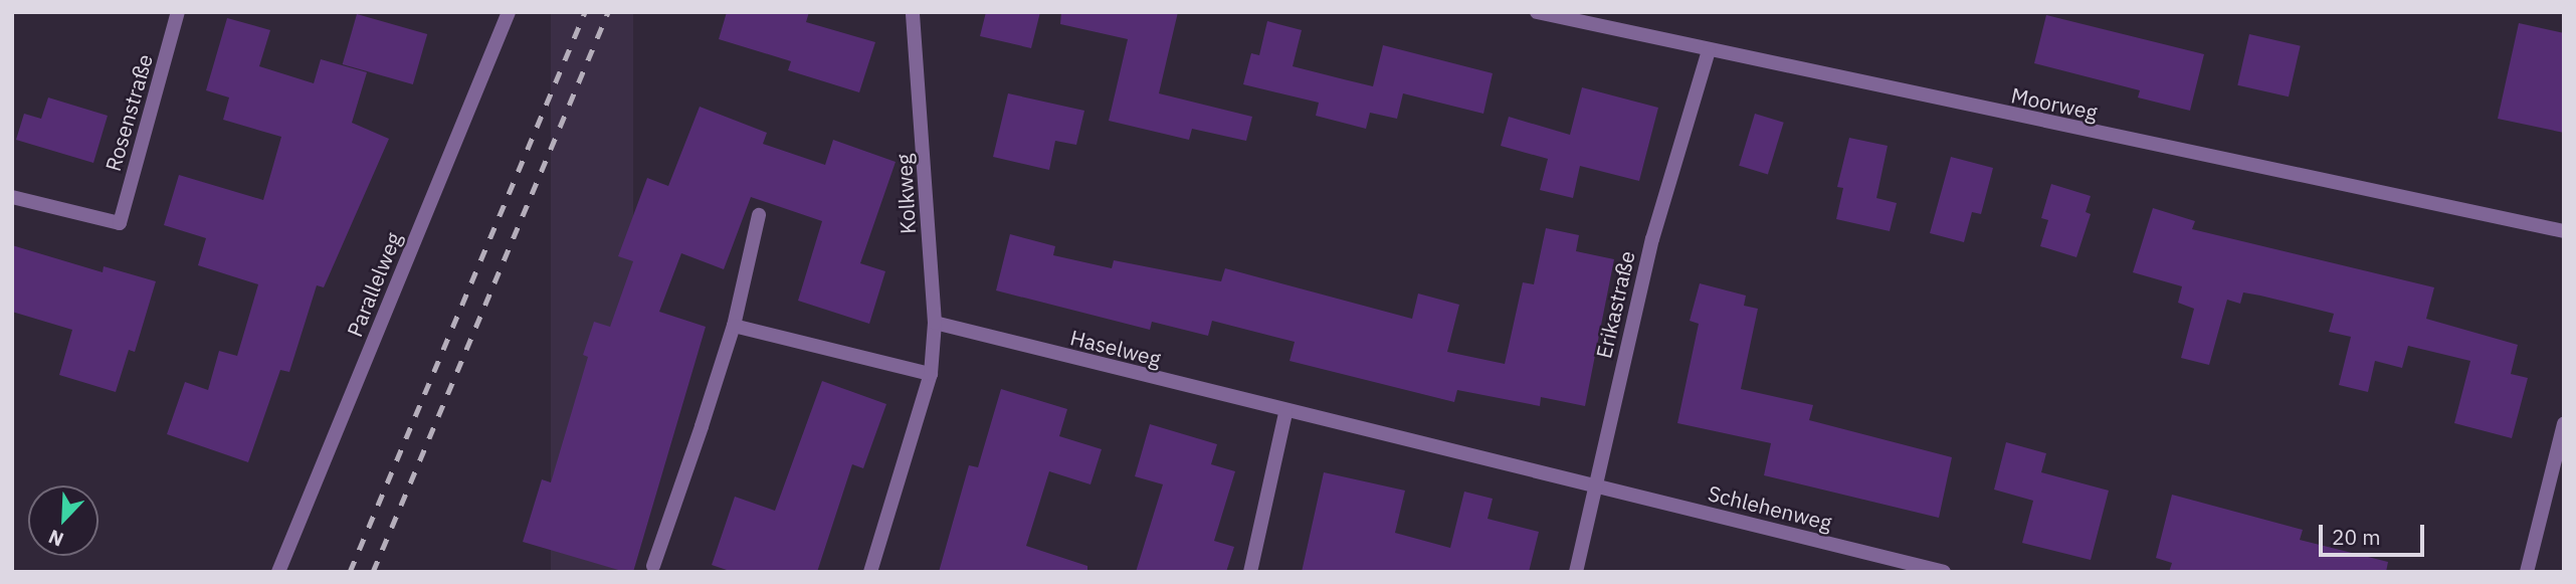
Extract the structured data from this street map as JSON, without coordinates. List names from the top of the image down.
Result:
{
  "streets": {
    "street": [
      "Moorweg",
      "Rosenstraße",
      "Kolkweg",
      "Parallelweg",
      "Erikastraße",
      "Haselweg",
      "Schlehenweg"
    ]
  },
  "crossings": [
    ["Moorweg", "Erikastraße"],
    ["Kolkweg", "Haselweg"],
    ["Erikastraße", "Haselweg"],
    ["Erikastraße", "Schlehenweg"],
    ["Haselweg", "Schlehenweg"]
  ],
  "scale_bar": "20 m",
  "north": "bottom left"
}
